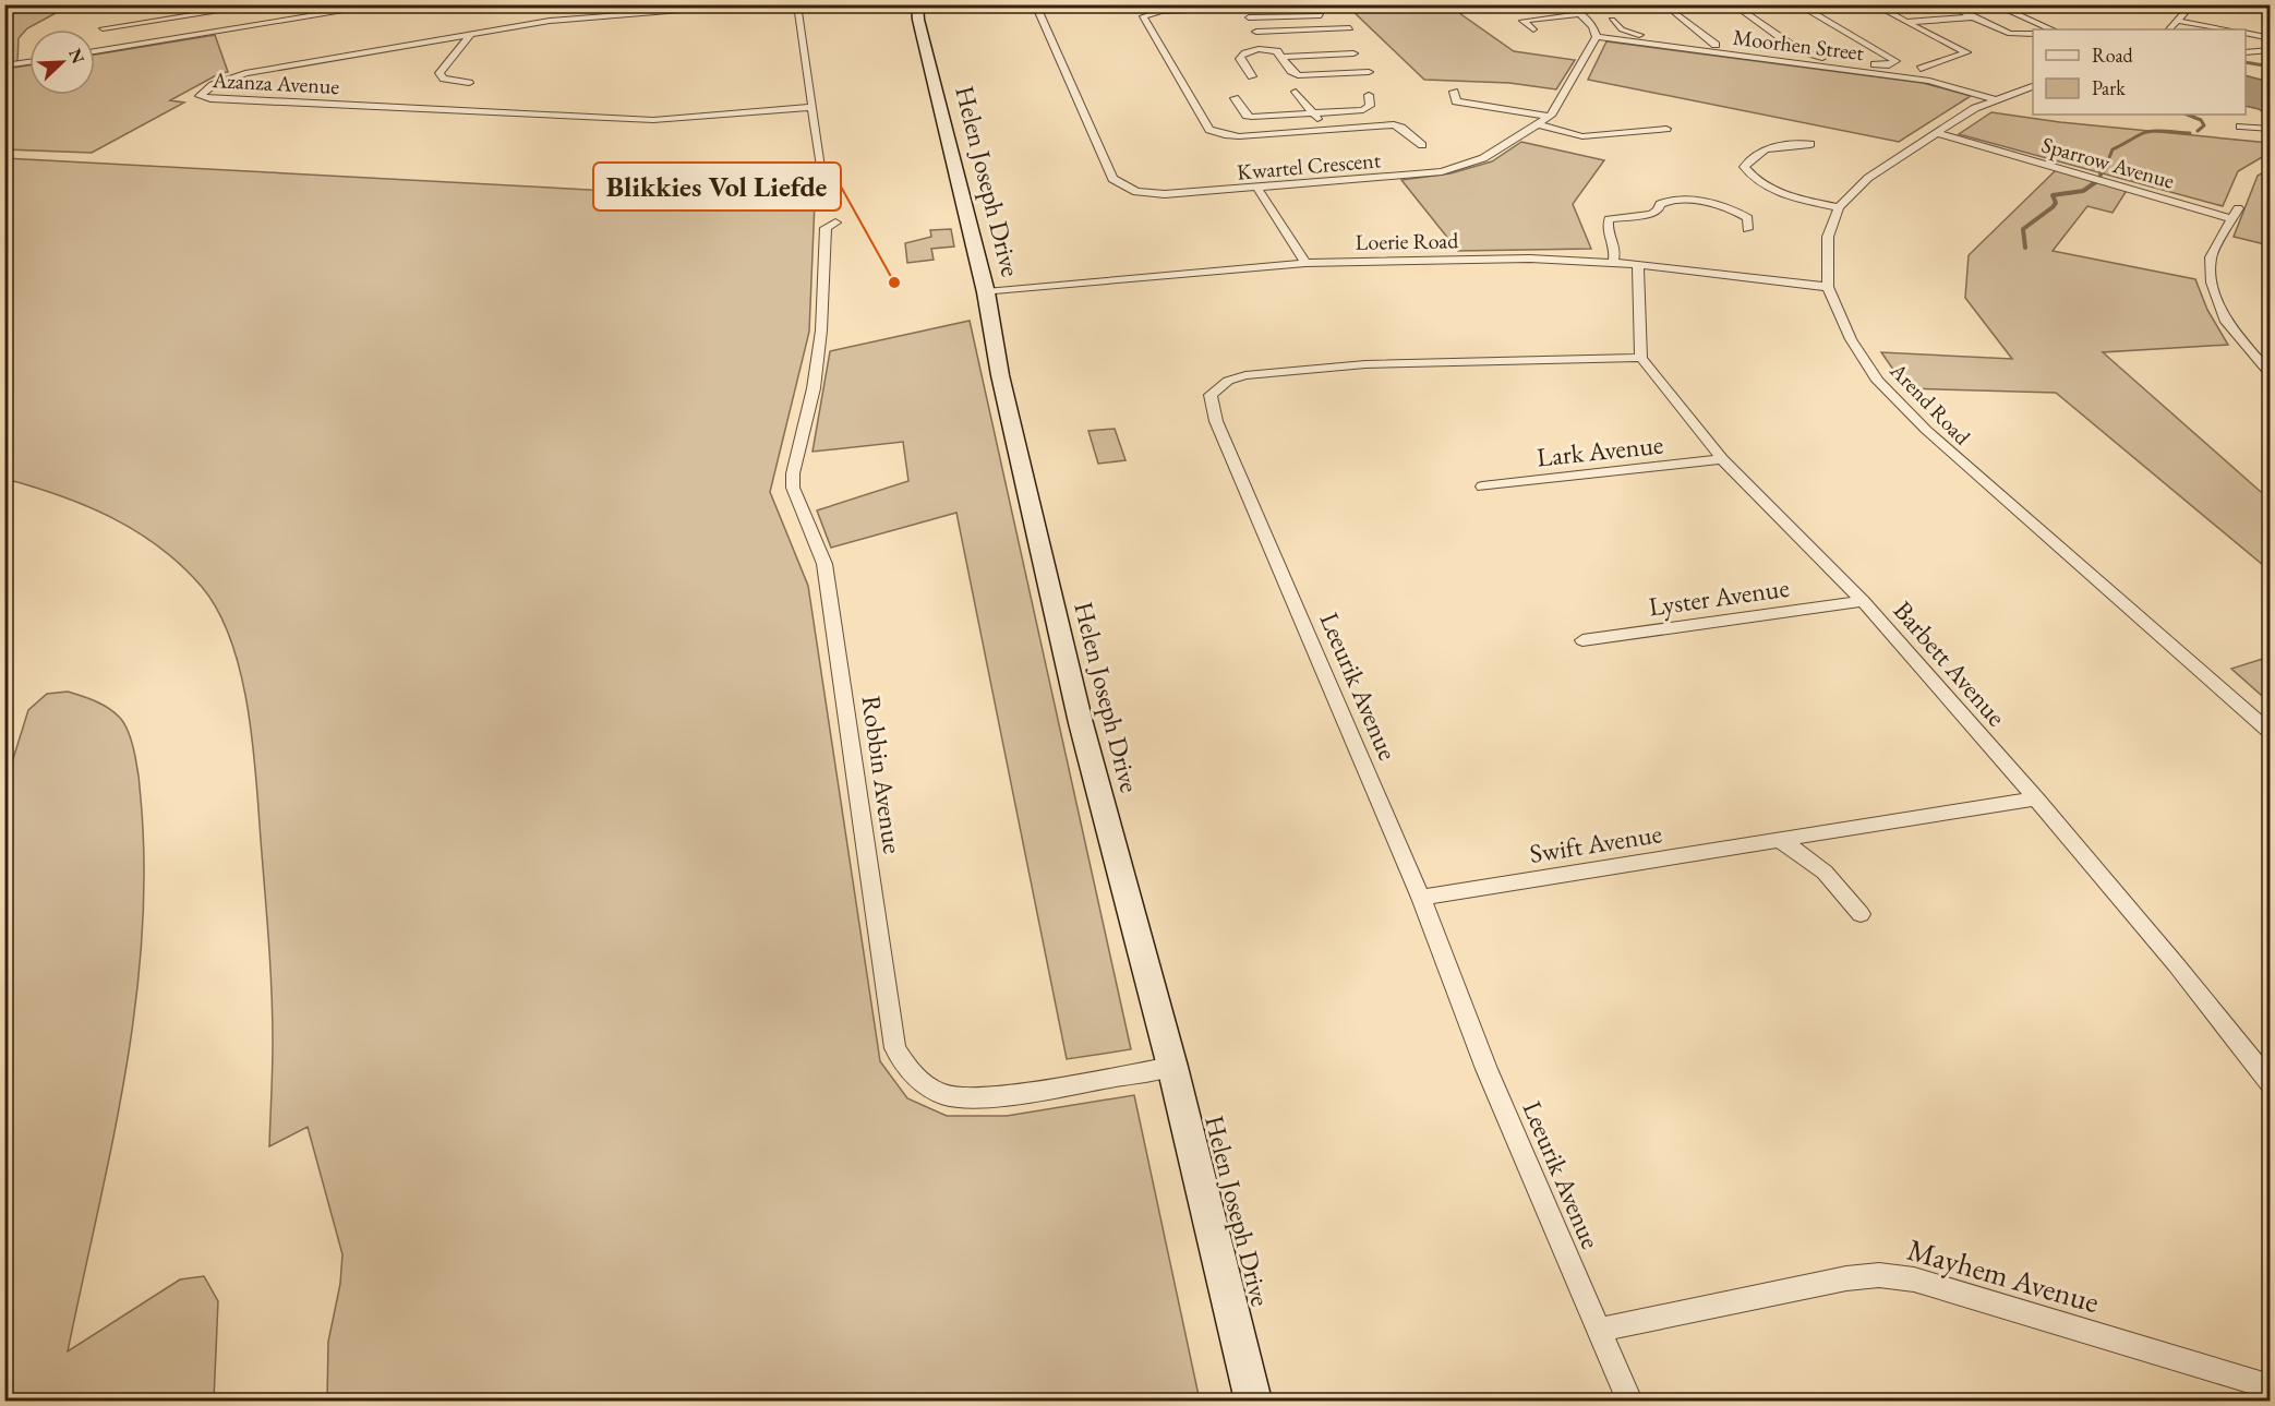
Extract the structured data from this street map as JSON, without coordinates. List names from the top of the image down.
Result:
{
  "streets": {
    "street": [
      "Moorhen Street",
      "Azanza Avenue",
      "Sparrow Avenue",
      "Kwartel Crescent",
      "Helen Joseph Drive",
      "Loerie Road",
      "Arend Road",
      "Lark Avenue",
      "Lyster Avenue",
      "Barbett Avenue",
      "Leeurik Avenue",
      "Robbin Avenue",
      "Swift Avenue",
      "Mayhem Avenue"
    ]
  },
  "crossings": [
    ["Moorhen Street", "Kwartel Crescent"],
    ["Moorhen Street", "Arend Road"],
    ["Sparrow Avenue", "Arend Road"],
    ["Helen Joseph Drive", "Loerie Road"],
    ["Helen Joseph Drive", "Robbin Avenue"],
    ["Loerie Road", "Arend Road"],
    ["Lark Avenue", "Barbett Avenue"],
    ["Lyster Avenue", "Barbett Avenue"],
    ["Barbett Avenue", "Leeurik Avenue"],
    ["Barbett Avenue", "Swift Avenue"],
    ["Leeurik Avenue", "Swift Avenue"],
    ["Leeurik Avenue", "Mayhem Avenue"]
  ],
  "places": ["Blikkies Vol Liefde"],
  "legend": ["Road", "Park"],
  "north": "top right"
}
